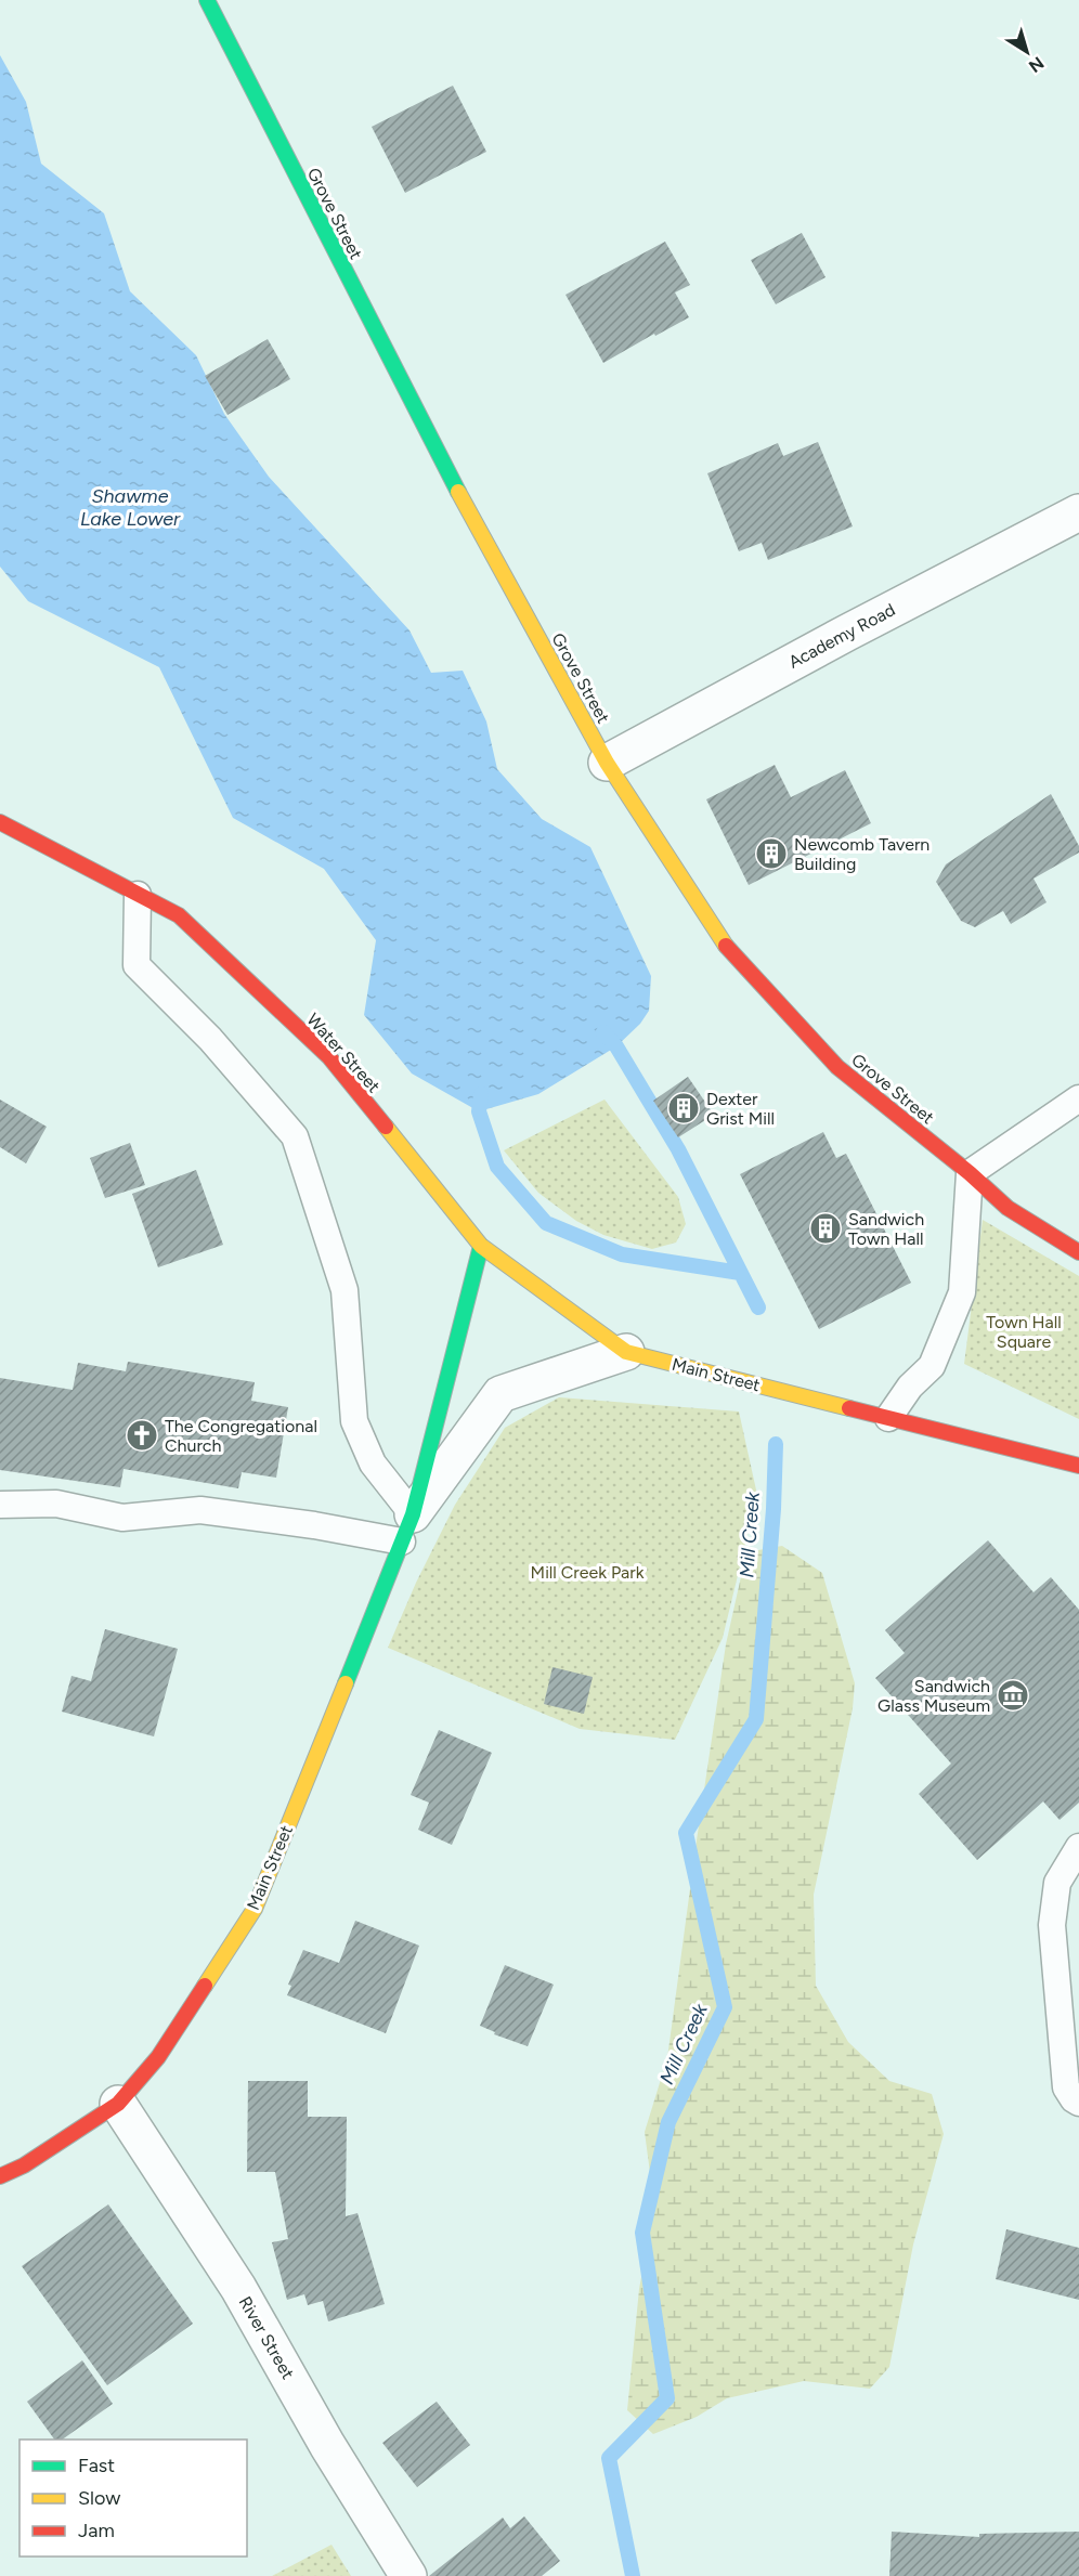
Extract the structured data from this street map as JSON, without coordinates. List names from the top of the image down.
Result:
{
  "streets": {
    "street": [
      "Grove Street",
      "Academy Road",
      "Water Street",
      "Main Street",
      "River Street"
    ]
  },
  "crossings": [
    ["Grove Street", "Academy Road"],
    ["Water Street", "Main Street"],
    ["Main Street", "River Street"]
  ],
  "water": ["Shawme Lake Lower", "Mill Creek"],
  "parks": ["Town Hall Square", "Mill Creek Park"],
  "places": {
    "building": ["Newcomb Tavern Building", "Dexter Grist Mill", "Sandwich Town Hall"],
    "church": ["The Congregational Church"],
    "museum": ["Sandwich Glass Museum"]
  },
  "legend": ["Fast", "Slow", "Jam"],
  "north": "bottom right"
}
